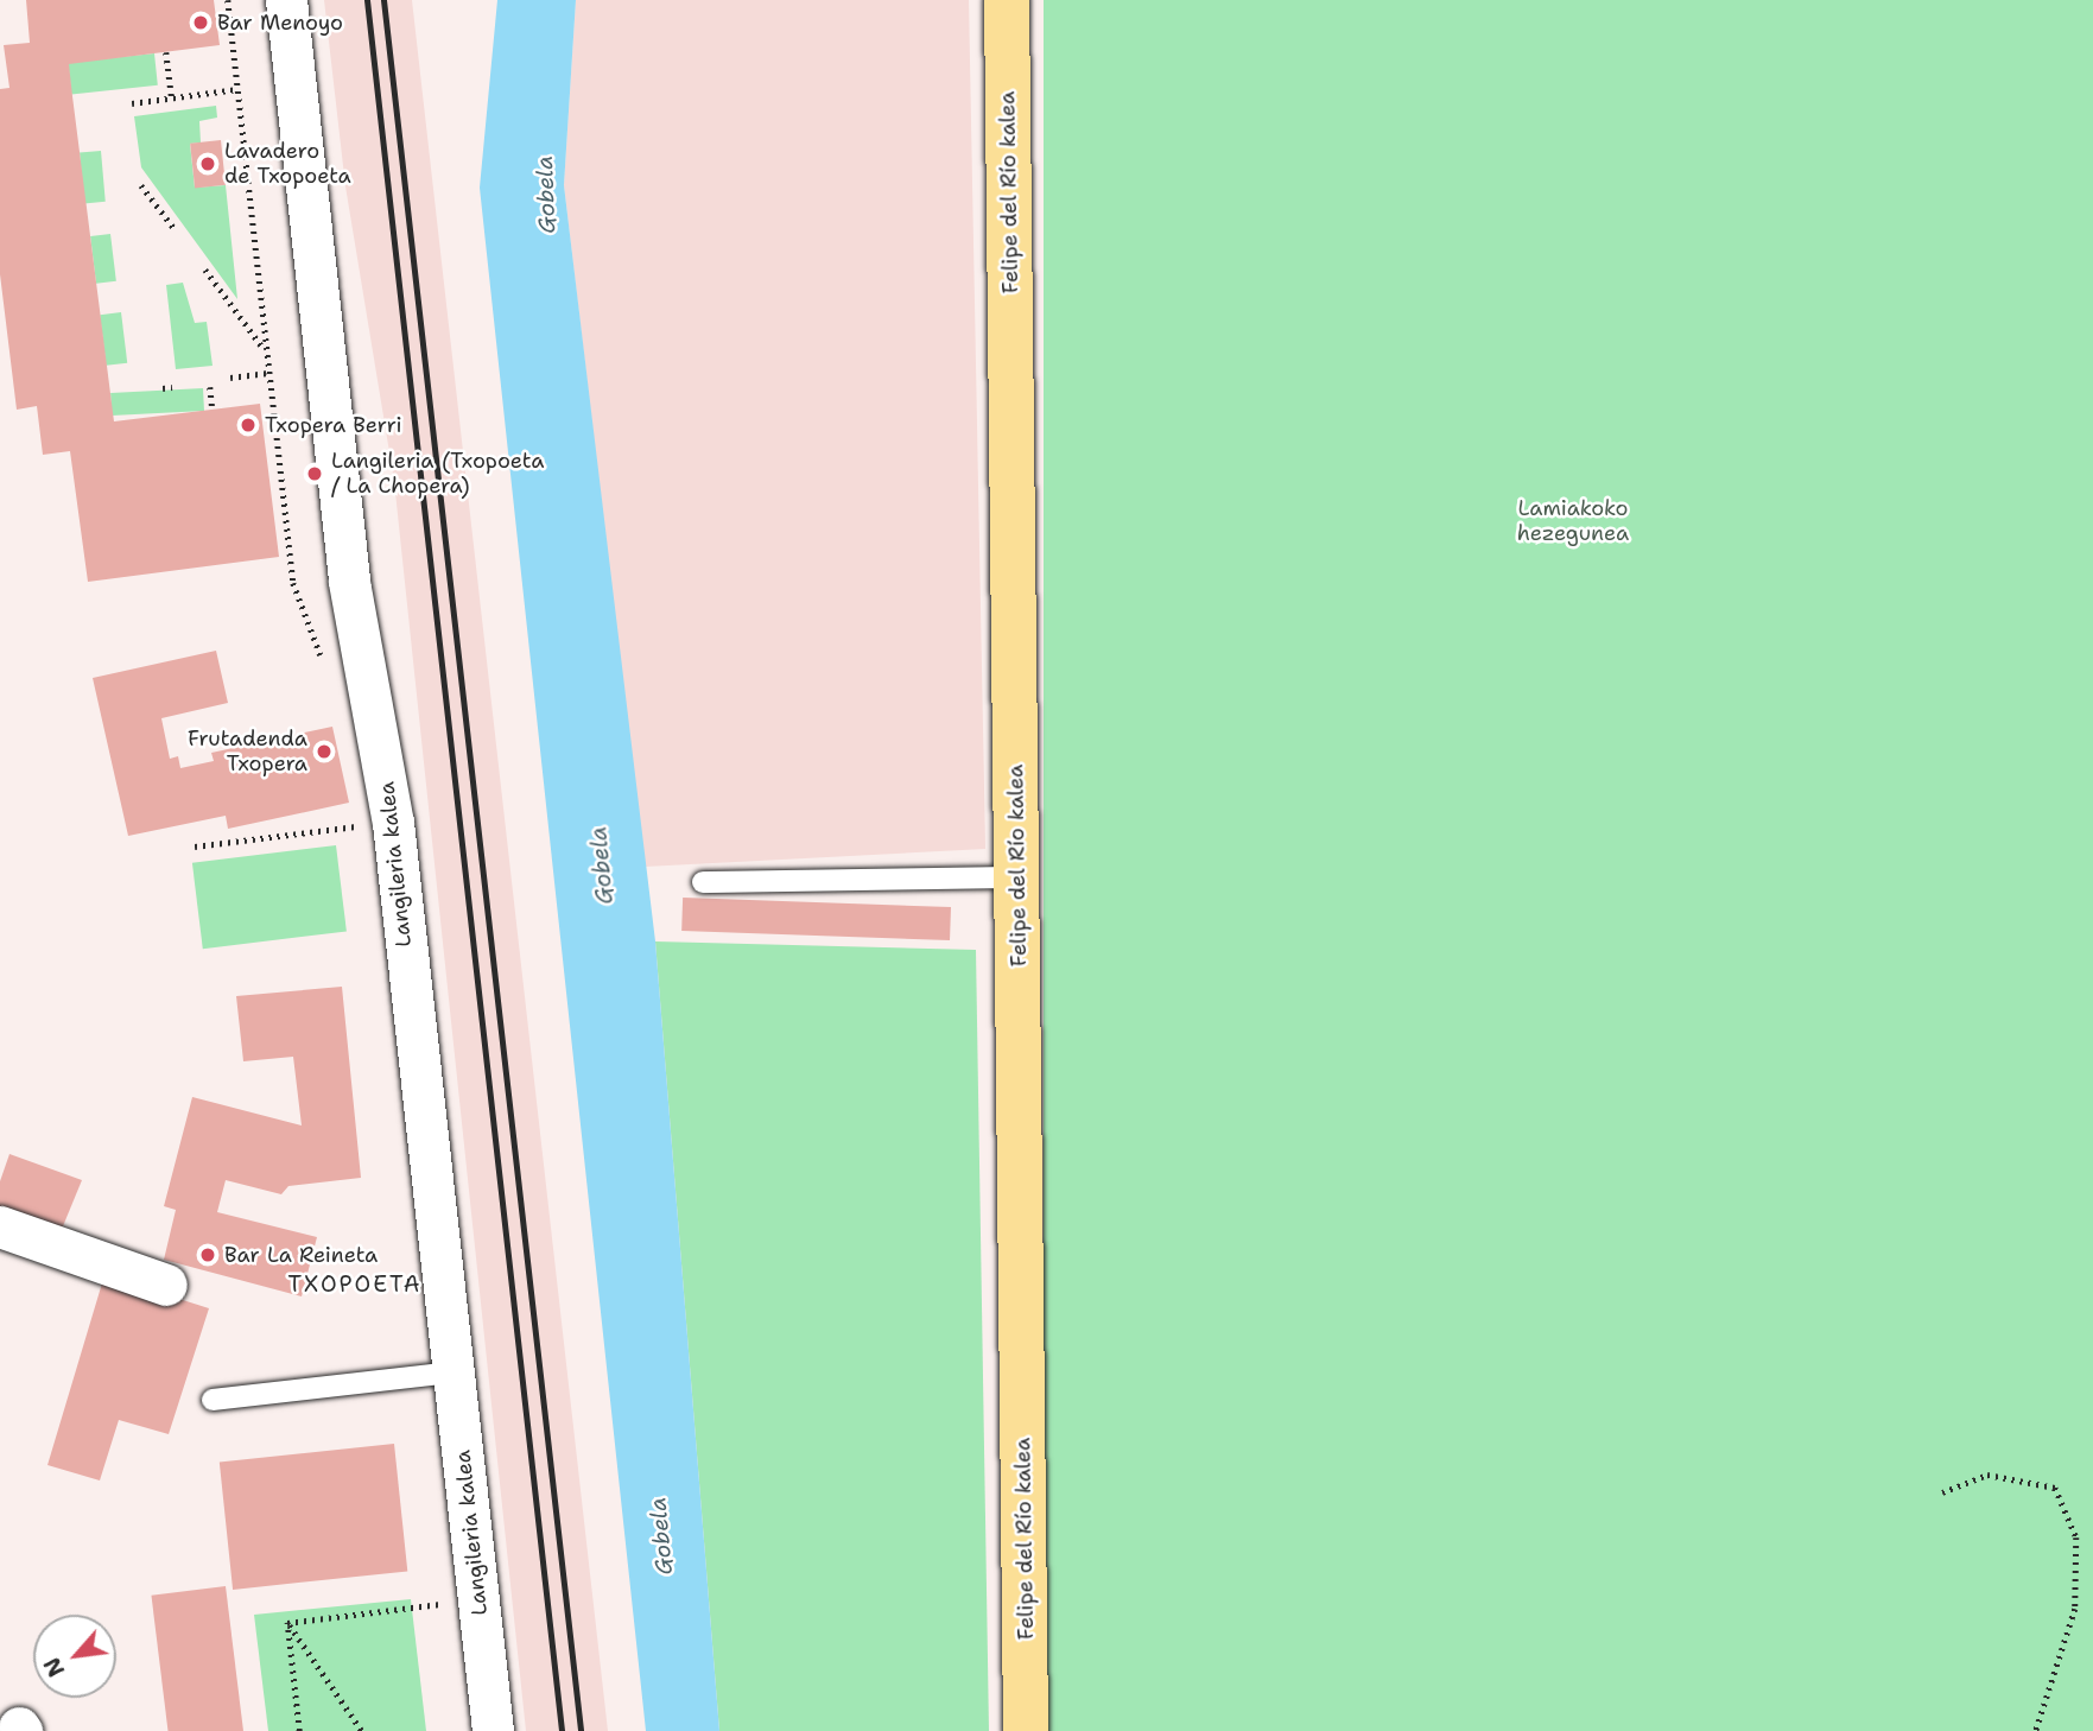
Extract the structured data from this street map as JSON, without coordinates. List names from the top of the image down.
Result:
{
  "streets": {
    "main road": ["Felipe del Río kalea"],
    "street": ["Langileria kalea"]
  },
  "districts": ["TXOPOETA"],
  "water": ["Gobela"],
  "parks": ["Lamiakoko hezegunea"],
  "places": [
    "Bar Menoyo",
    "Lavadero de Txopoeta",
    "Txopera Berri",
    "Langileria (Txopoeta / La Chopera)",
    "Frutadenda Txopera",
    "Bar La Reineta"
  ],
  "north": "bottom left"
}
